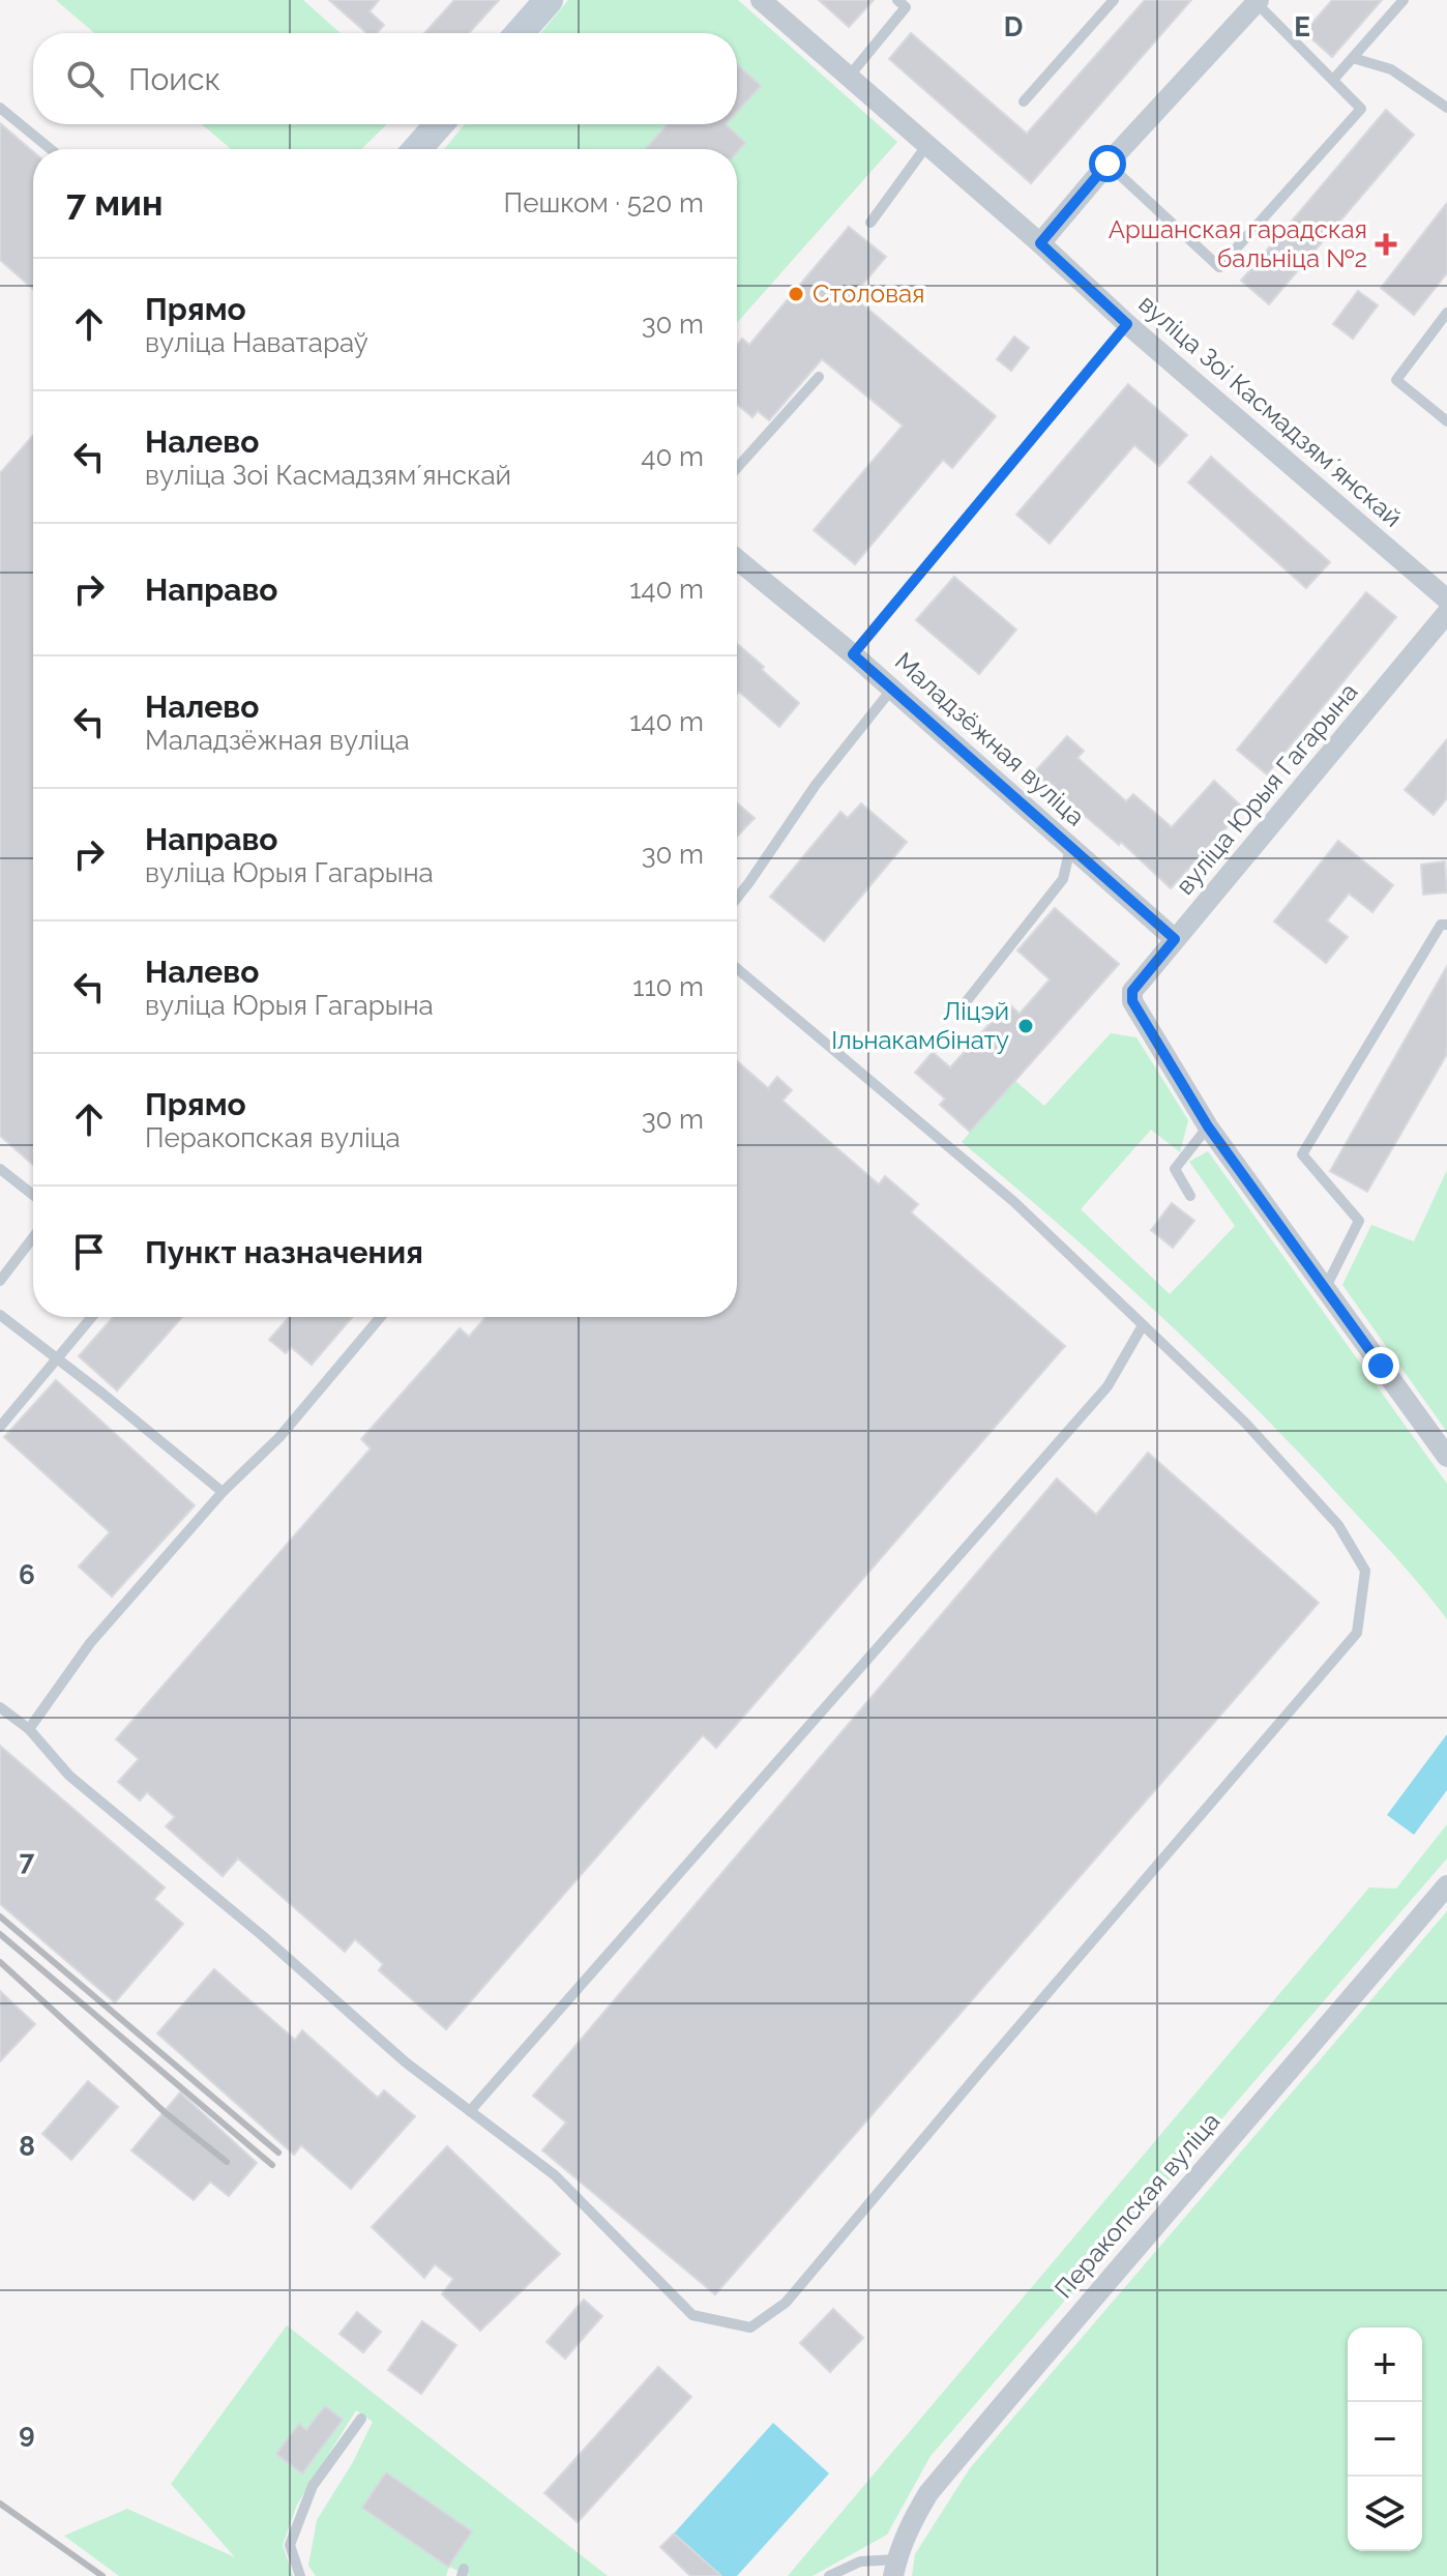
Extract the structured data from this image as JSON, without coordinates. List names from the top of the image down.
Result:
{
  "streets": {
    "street": [
      "вуліца Зоі Касмадзямʼянскай",
      "Маладзёжная вуліца",
      "вуліца Юрыя Гагарына",
      "Перакопская вуліца"
    ]
  },
  "crossings": [
    ["Маладзёжная вуліца", "вуліца Юрыя Гагарына"]
  ],
  "places": {
    "health": ["Аршанская гарадская бальніца №2"],
    "other": ["Столовая", "Ліцэй Ільнакамбінату"]
  },
  "page": {
    "search": "Поиск",
    "heading": ["7 мин", "Пешком · 520 m"],
    "list": [
      ["Прямо", "вуліца Наватараў", "30 m"],
      ["Налево", "вуліца Зоі Касмадзямʼянскай", "40 m"],
      ["Направо", "140 m"],
      ["Налево", "Маладзёжная вуліца", "140 m"],
      ["Направо", "вуліца Юрыя Гагарына", "30 m"],
      ["Налево", "вуліца Юрыя Гагарына", "110 m"],
      ["Прямо", "Перакопская вуліца", "30 m"],
      "Пункт назначения"
    ],
    "map_buttons": ["+", "−"]
  },
  "grid": {
    "columns": ["D", "E"],
    "rows": [
      "6",
      "7",
      "8",
      "9"
    ]
  }
}
